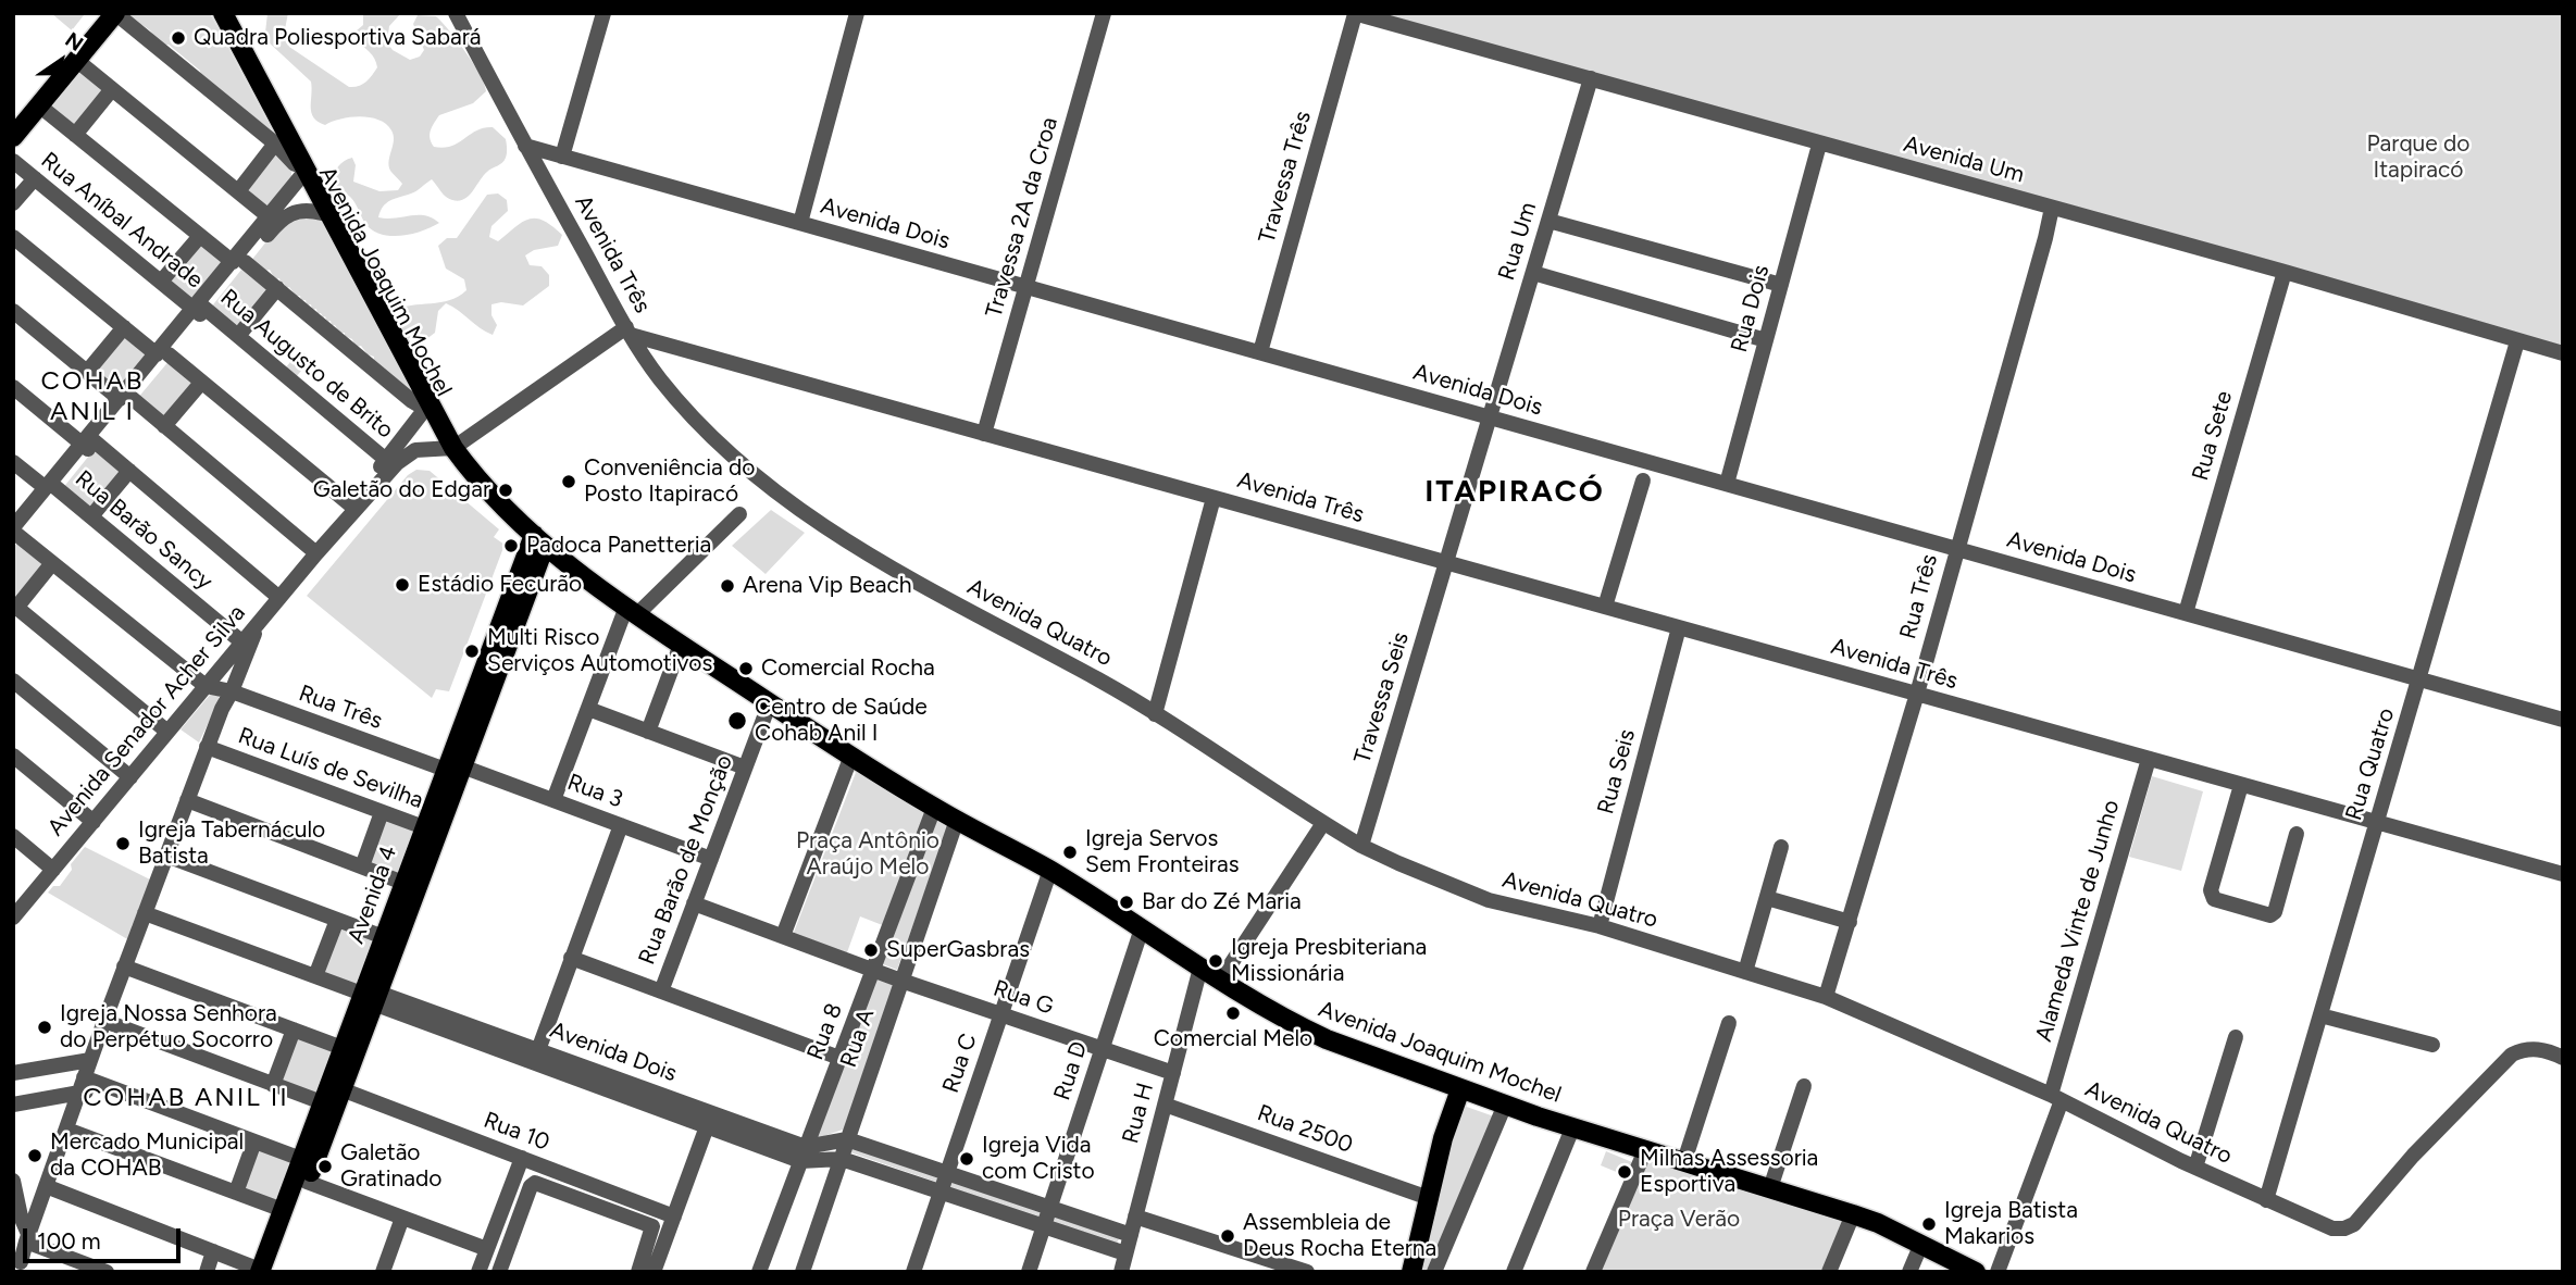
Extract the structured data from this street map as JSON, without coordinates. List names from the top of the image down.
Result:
{
  "streets": {
    "main road": ["Avenida Joaquim Mochel", "Avenida 4"],
    "street": [
      "Avenida Um",
      "Travessa Três",
      "Travessa 2A da Croa",
      "Rua Aníbal Andrade",
      "Avenida Dois",
      "Rua Um",
      "Avenida Três",
      "Rua Dois",
      "Rua Augusto de Brito",
      "Rua Sete",
      "Rua Barão Sancy",
      "Rua Três",
      "Avenida Quatro",
      "Travessa Seis",
      "Avenida Senador Acher Silva",
      "Rua Quatro",
      "Rua Luís de Sevilha",
      "Rua Seis",
      "Rua 3",
      "Rua Barão de Monção",
      "Alameda Vinte de Junho",
      "Rua G",
      "Rua 8",
      "Rua A",
      "Rua C",
      "Rua D",
      "Rua H",
      "Rua 2500",
      "Rua 10"
    ]
  },
  "crossings": [
    ["Avenida Um", "Travessa Três"],
    ["Avenida Um", "Rua Um"],
    ["Avenida Um", "Rua Dois"],
    ["Avenida Um", "Rua Sete"],
    ["Avenida Um", "Rua Três"],
    ["Avenida Um", "Rua Quatro"],
    ["Travessa Três", "Avenida Dois"],
    ["Travessa 2A da Croa", "Avenida Dois"],
    ["Travessa 2A da Croa", "Avenida Três"],
    ["Rua Aníbal Andrade", "Rua Augusto de Brito"],
    ["Avenida Dois", "Rua Um"],
    ["Avenida Dois", "Avenida Três"],
    ["Avenida Dois", "Rua Dois"],
    ["Avenida Dois", "Rua Sete"],
    ["Avenida Dois", "Rua Três"],
    ["Avenida Dois", "Rua Quatro"],
    ["Avenida Dois", "Avenida 4"],
    ["Avenida Dois", "Rua 8"],
    ["Avenida Dois", "Rua A"],
    ["Rua Um", "Avenida Três"],
    ["Rua Um", "Travessa Seis"],
    ["Avenida Três", "Rua Três"],
    ["Avenida Três", "Avenida Quatro"],
    ["Avenida Três", "Travessa Seis"],
    ["Avenida Três", "Rua Quatro"],
    ["Avenida Três", "Rua Seis"],
    ["Avenida Três", "Alameda Vinte de Junho"],
    ["Avenida Joaquim Mochel", "Avenida Senador Acher Silva"],
    ["Avenida Joaquim Mochel", "Rua Barão de Monção"],
    ["Avenida Joaquim Mochel", "Avenida 4"],
    ["Avenida Joaquim Mochel", "Rua 8"],
    ["Avenida Joaquim Mochel", "Rua A"],
    ["Avenida Joaquim Mochel", "Rua C"],
    ["Avenida Joaquim Mochel", "Rua D"],
    ["Avenida Joaquim Mochel", "Rua H"],
    ["Rua Augusto de Brito", "Avenida Senador Acher Silva"],
    ["Rua Barão Sancy", "Avenida Senador Acher Silva"],
    ["Rua Três", "Avenida Quatro"],
    ["Rua Três", "Avenida Senador Acher Silva"],
    ["Rua Três", "Rua 3"],
    ["Rua Três", "Avenida 4"],
    ["Avenida Quatro", "Travessa Seis"],
    ["Avenida Quatro", "Rua Quatro"],
    ["Avenida Quatro", "Rua Seis"],
    ["Avenida Quatro", "Alameda Vinte de Junho"],
    ["Rua Luís de Sevilha", "Avenida 4"],
    ["Rua 3", "Rua Barão de Monção"],
    ["Rua 3", "Avenida 4"],
    ["Rua Barão de Monção", "Rua G"],
    ["Avenida 4", "Rua 10"],
    ["Rua G", "Rua 8"],
    ["Rua G", "Rua A"],
    ["Rua G", "Rua C"],
    ["Rua G", "Rua D"],
    ["Rua G", "Rua H"],
    ["Rua H", "Rua 2500"]
  ],
  "districts": ["COHAB ANIL I", "ITAPIRACÓ", "COHAB ANIL II"],
  "parks": ["Parque do Itapiracó", "Praça Antônio Araújo Melo", "Praça Verão"],
  "places": [
    "Quadra Poliesportiva Sabará",
    "Conveniência do Posto Itapiracó",
    "Galetão do Edgar",
    "Padoca Panetteria",
    "Estádio Fecurão",
    "Arena Vip Beach",
    "Multi Risco Serviços Automotivos",
    "Comercial Rocha",
    "Centro de Saúde Cohab Anil I",
    "Igreja Tabernáculo Batista",
    "Igreja Servos Sem Fronteiras",
    "Bar do Zé Maria",
    "SuperGasbras",
    "Igreja Presbiteriana Missionária",
    "Comercial Melo",
    "Igreja Nossa Senhora do Perpétuo Socorro",
    "Mercado Municipal da COHAB",
    "Igreja Vida com Cristo",
    "Galetão Gratinado",
    "Milhas Assessoria Esportiva",
    "Igreja Batista Makarios",
    "Assembleia de Deus Rocha Eterna"
  ],
  "scale_bar": "100 m",
  "north": "top right"
}
